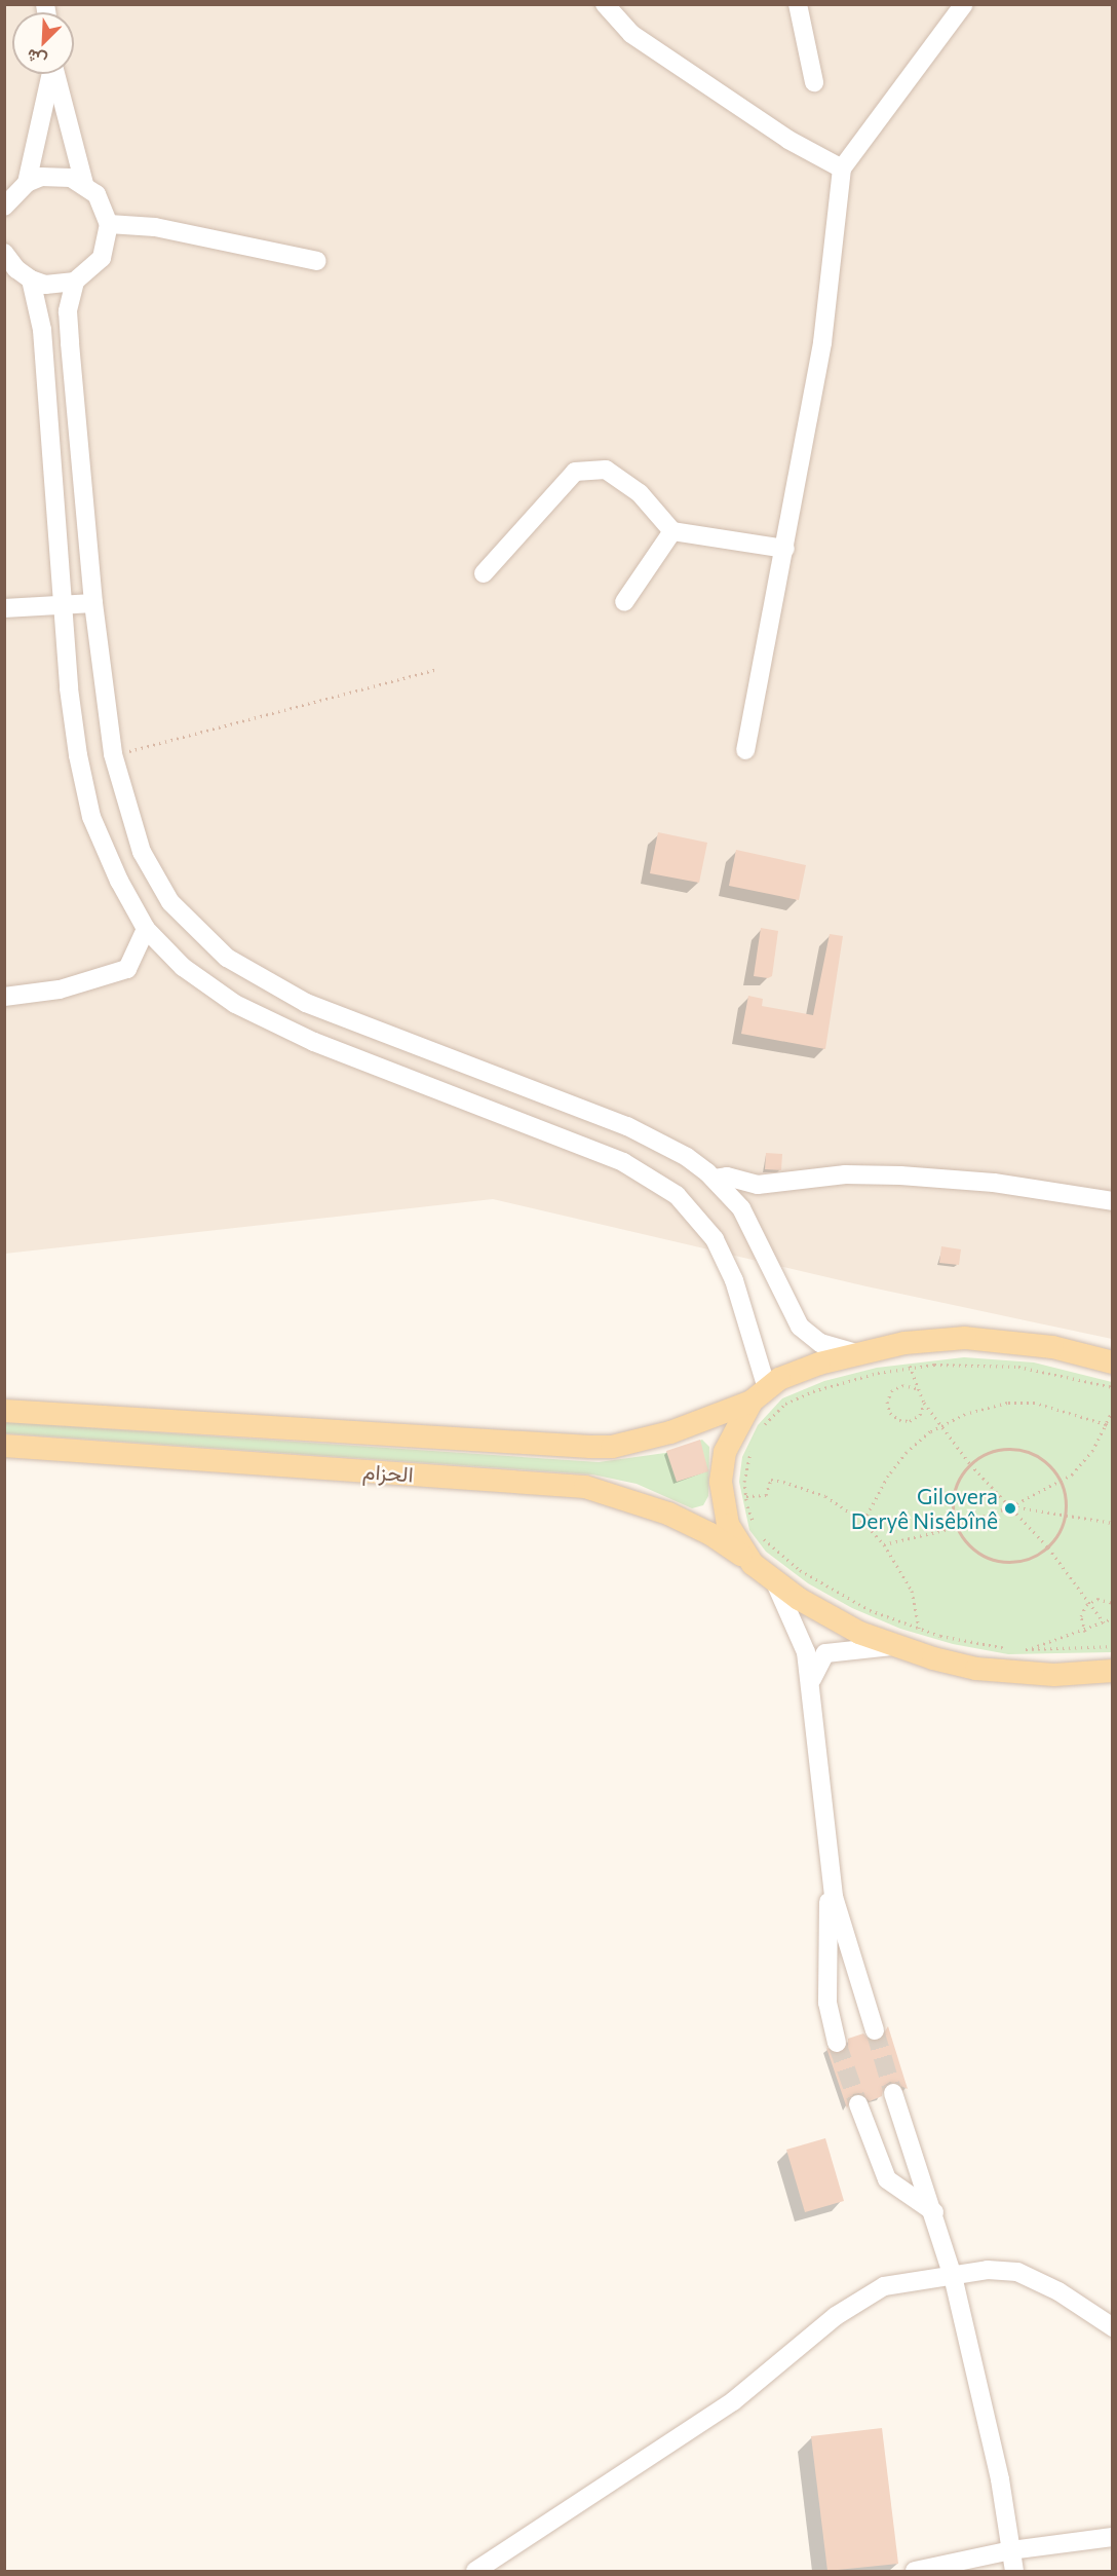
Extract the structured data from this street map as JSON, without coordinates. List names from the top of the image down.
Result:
{
  "streets": {
    "main road": ["الحزام"]
  },
  "places": ["Gilovera Deryê Nisêbînê"],
  "north": "bottom left"
}
